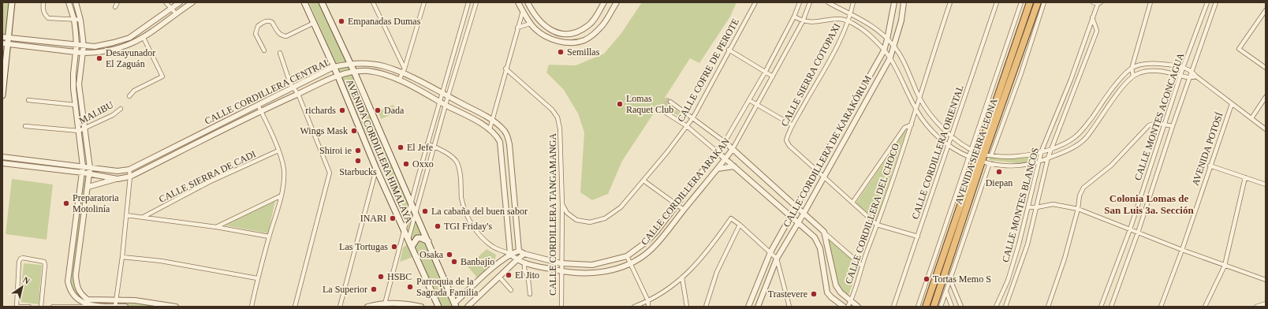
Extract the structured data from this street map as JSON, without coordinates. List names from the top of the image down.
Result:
{
  "streets": {
    "highway": ["AVENIDA SIERRA LEONA"],
    "main road": ["AVENIDA CORDILLERA HIMALAYA"],
    "street": [
      "CALLE COFRE DE PEROTE",
      "CALLE SIERRA COTOPAXI",
      "CALLE CORDILLERA CENTRAL",
      "MALIBU",
      "CALLE MONTES ACONCAGUA",
      "AVENIDA POTOSÍ",
      "CALLE CORDILLERA DE KARAKÓRUM",
      "CALLE CORDILLERA ORIENTAL",
      "CALLE SIERRA DE CADI",
      "CALLE CORDILLERA ARAKAN",
      "CALLE MONTES BLANCOS",
      "CALLE CORDILLERA DEL CHOCO",
      "CALLE CORDILLERA TANGAMANGA"
    ]
  },
  "crossings": [
    ["CALLE COFRE DE PEROTE", "CALLE CORDILLERA TANGAMANGA"],
    ["CALLE SIERRA COTOPAXI", "CALLE CORDILLERA DE KARAKÓRUM"],
    ["CALLE SIERRA COTOPAXI", "CALLE CORDILLERA ORIENTAL"],
    ["CALLE SIERRA COTOPAXI", "CALLE CORDILLERA DEL CHOCO"],
    ["CALLE CORDILLERA CENTRAL", "AVENIDA CORDILLERA HIMALAYA"],
    ["CALLE CORDILLERA CENTRAL", "CALLE CORDILLERA ARAKAN"],
    ["CALLE CORDILLERA ARAKAN", "CALLE CORDILLERA TANGAMANGA"]
  ],
  "districts": ["Colonia Lomas de San Luis 3a. Sección"],
  "places": [
    "Empanadas Dumas",
    "Semillas",
    "Desayunador El Zaguán",
    "Lomas Raquet Club",
    "richards",
    "Dada",
    "Wings Mask",
    "El Jefe",
    "Shiroi ie",
    "Starbucks",
    "Oxxo",
    "Diepan",
    "Preparatoria Motolinía",
    "La cabaña del buen sabor",
    "INARI",
    "TGI Friday's",
    "Las Tortugas",
    "Osaka",
    "Banbajío",
    "El Jito",
    "HSBC",
    "Tortas Memo S",
    "Parroquia de la Sagrada Familia",
    "La Superior",
    "Trastevere"
  ],
  "north": "top right"
}
